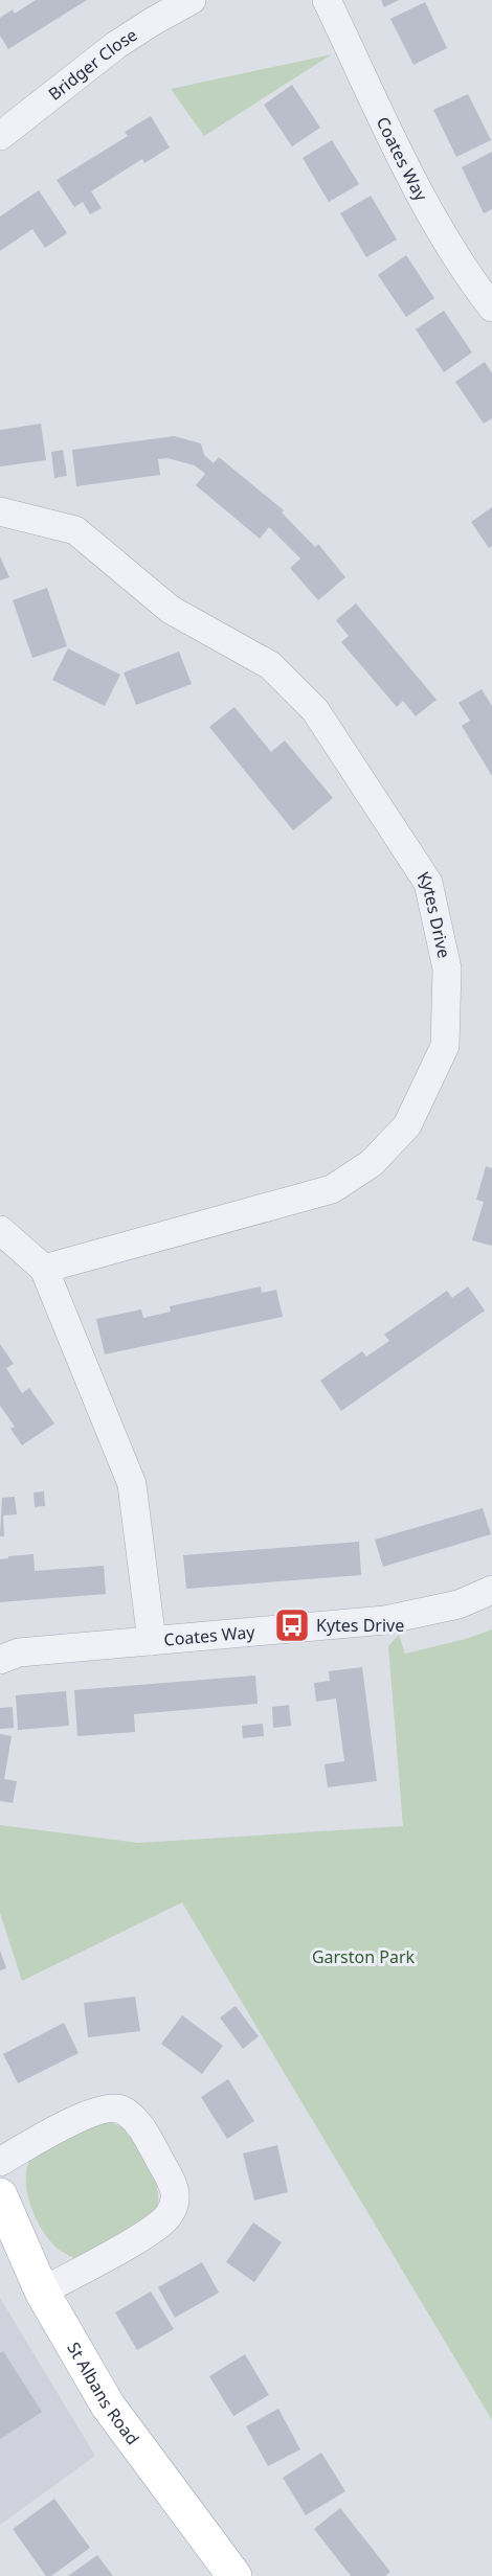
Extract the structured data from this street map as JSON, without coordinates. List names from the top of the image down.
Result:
{
  "streets": {
    "main road": ["St Albans Road"],
    "street": ["Bridger Close", "Coates Way", "Kytes Drive"]
  },
  "parks": ["Garston Park"],
  "places": {
    "bus stop": ["Kytes Drive"]
  }
}
